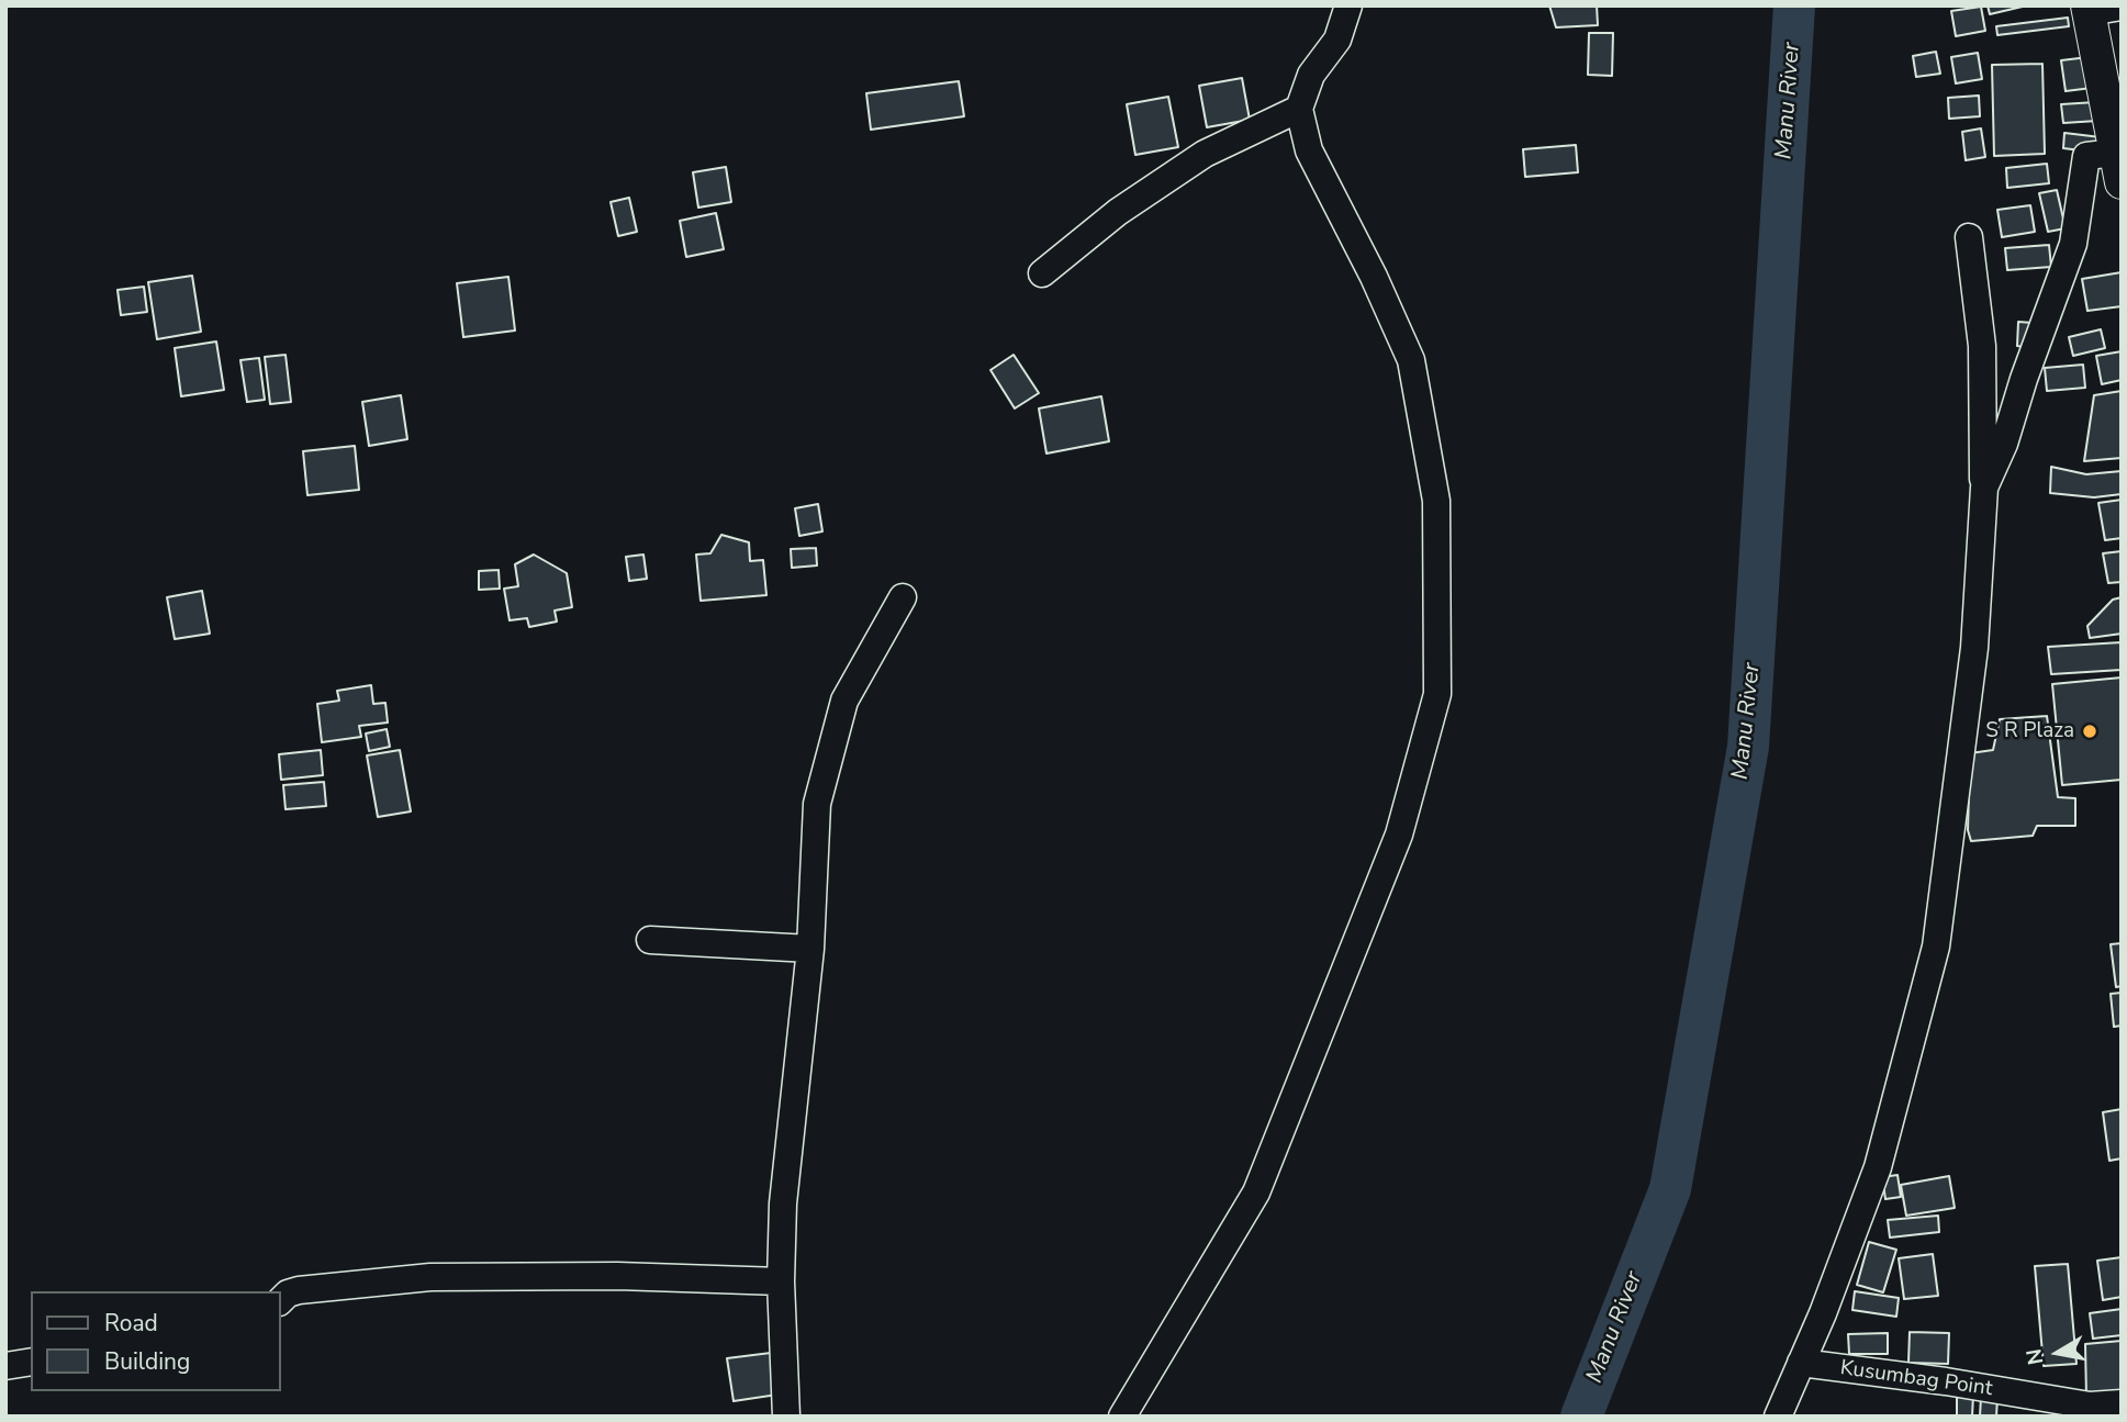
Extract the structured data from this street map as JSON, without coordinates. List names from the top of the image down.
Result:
{
  "streets": {
    "street": ["Kusumbag Point"]
  },
  "water": ["Manu River"],
  "places": ["S R Plaza"],
  "legend": ["Road", "Building"],
  "north": "left"
}
